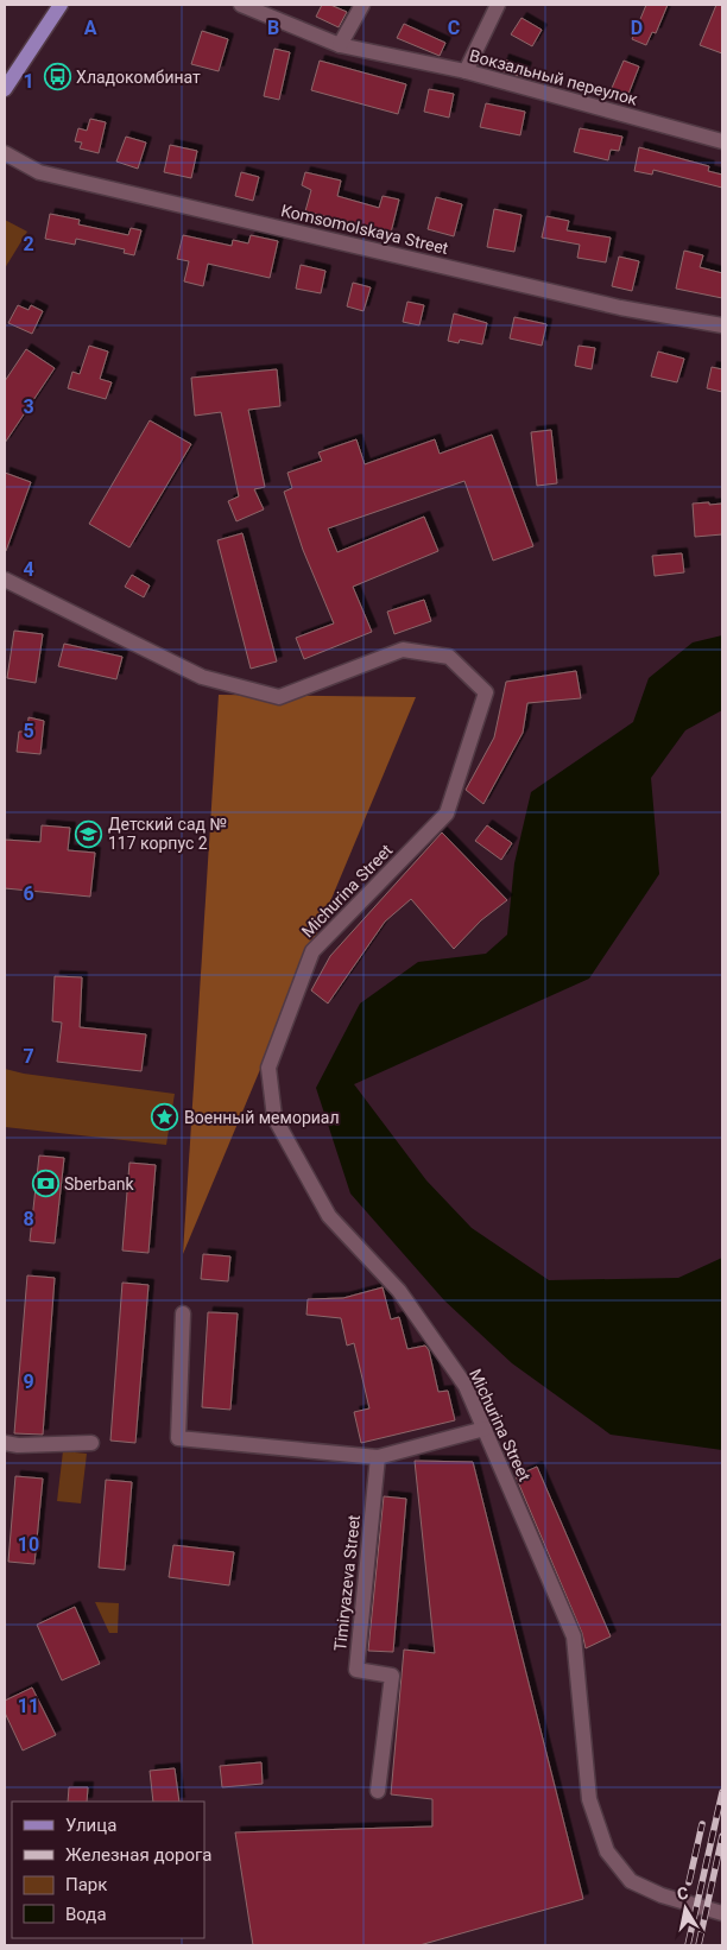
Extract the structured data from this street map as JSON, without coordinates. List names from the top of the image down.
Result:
{
  "streets": {
    "street": [
      "Вокзальный переулок",
      "Komsomolskaya Street",
      "Michurina Street",
      "Timiryazeva Street"
    ]
  },
  "places": {
    "bus stop": ["Хладокомбинат"],
    "school or university": ["Детский сад № 117 корпус 2"],
    "place": ["Военный мемориал"],
    "bank": ["Sberbank"]
  },
  "legend": [
    "Улица",
    "Железная дорога",
    "Парк",
    "Вода"
  ],
  "north": "top",
  "grid": {
    "columns": [
      "A",
      "B",
      "C",
      "D"
    ],
    "rows": [
      "1",
      "2",
      "3",
      "4",
      "5",
      "6",
      "7",
      "8",
      "9",
      "10",
      "11"
    ]
  }
}
